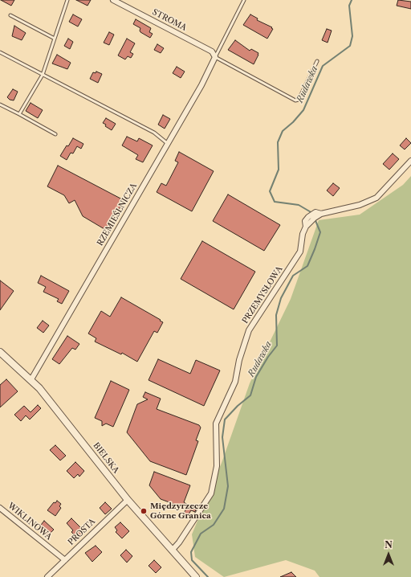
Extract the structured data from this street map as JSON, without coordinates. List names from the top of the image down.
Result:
{
  "streets": {
    "street": [
      "STROMA",
      "RZEMIEŚLNICZA",
      "PRZEMYSŁOWA",
      "BIELSKA",
      "WIKLINOWA",
      "PROSTA"
    ]
  },
  "crossings": [
    ["STROMA", "RZEMIEŚLNICZA"],
    ["RZEMIEŚLNICZA", "BIELSKA"],
    ["PRZEMYSŁOWA", "BIELSKA"],
    ["BIELSKA", "PROSTA"],
    ["WIKLINOWA", "PROSTA"]
  ],
  "water": ["Rudawka"],
  "places": ["Międzyrzecze Górne Granica"],
  "north": "top"
}
